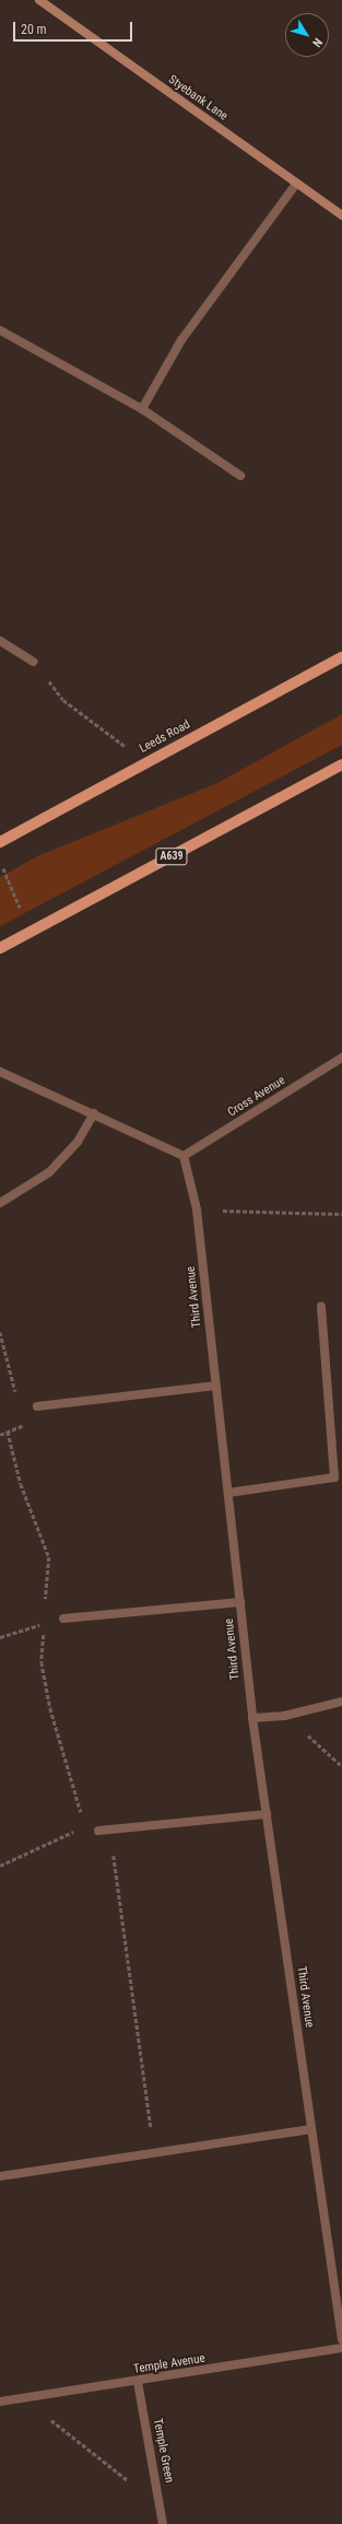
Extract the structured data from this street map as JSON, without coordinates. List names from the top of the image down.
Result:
{
  "streets": {
    "main road": ["Leeds Road", "A639"],
    "street": [
      "Styebank Lane",
      "Cross Avenue",
      "Third Avenue",
      "Temple Avenue",
      "Temple Green"
    ]
  },
  "crossings": [
    ["Cross Avenue", "Third Avenue"],
    ["Temple Avenue", "Temple Green"]
  ],
  "scale_bar": "20 m",
  "north": "bottom right"
}
